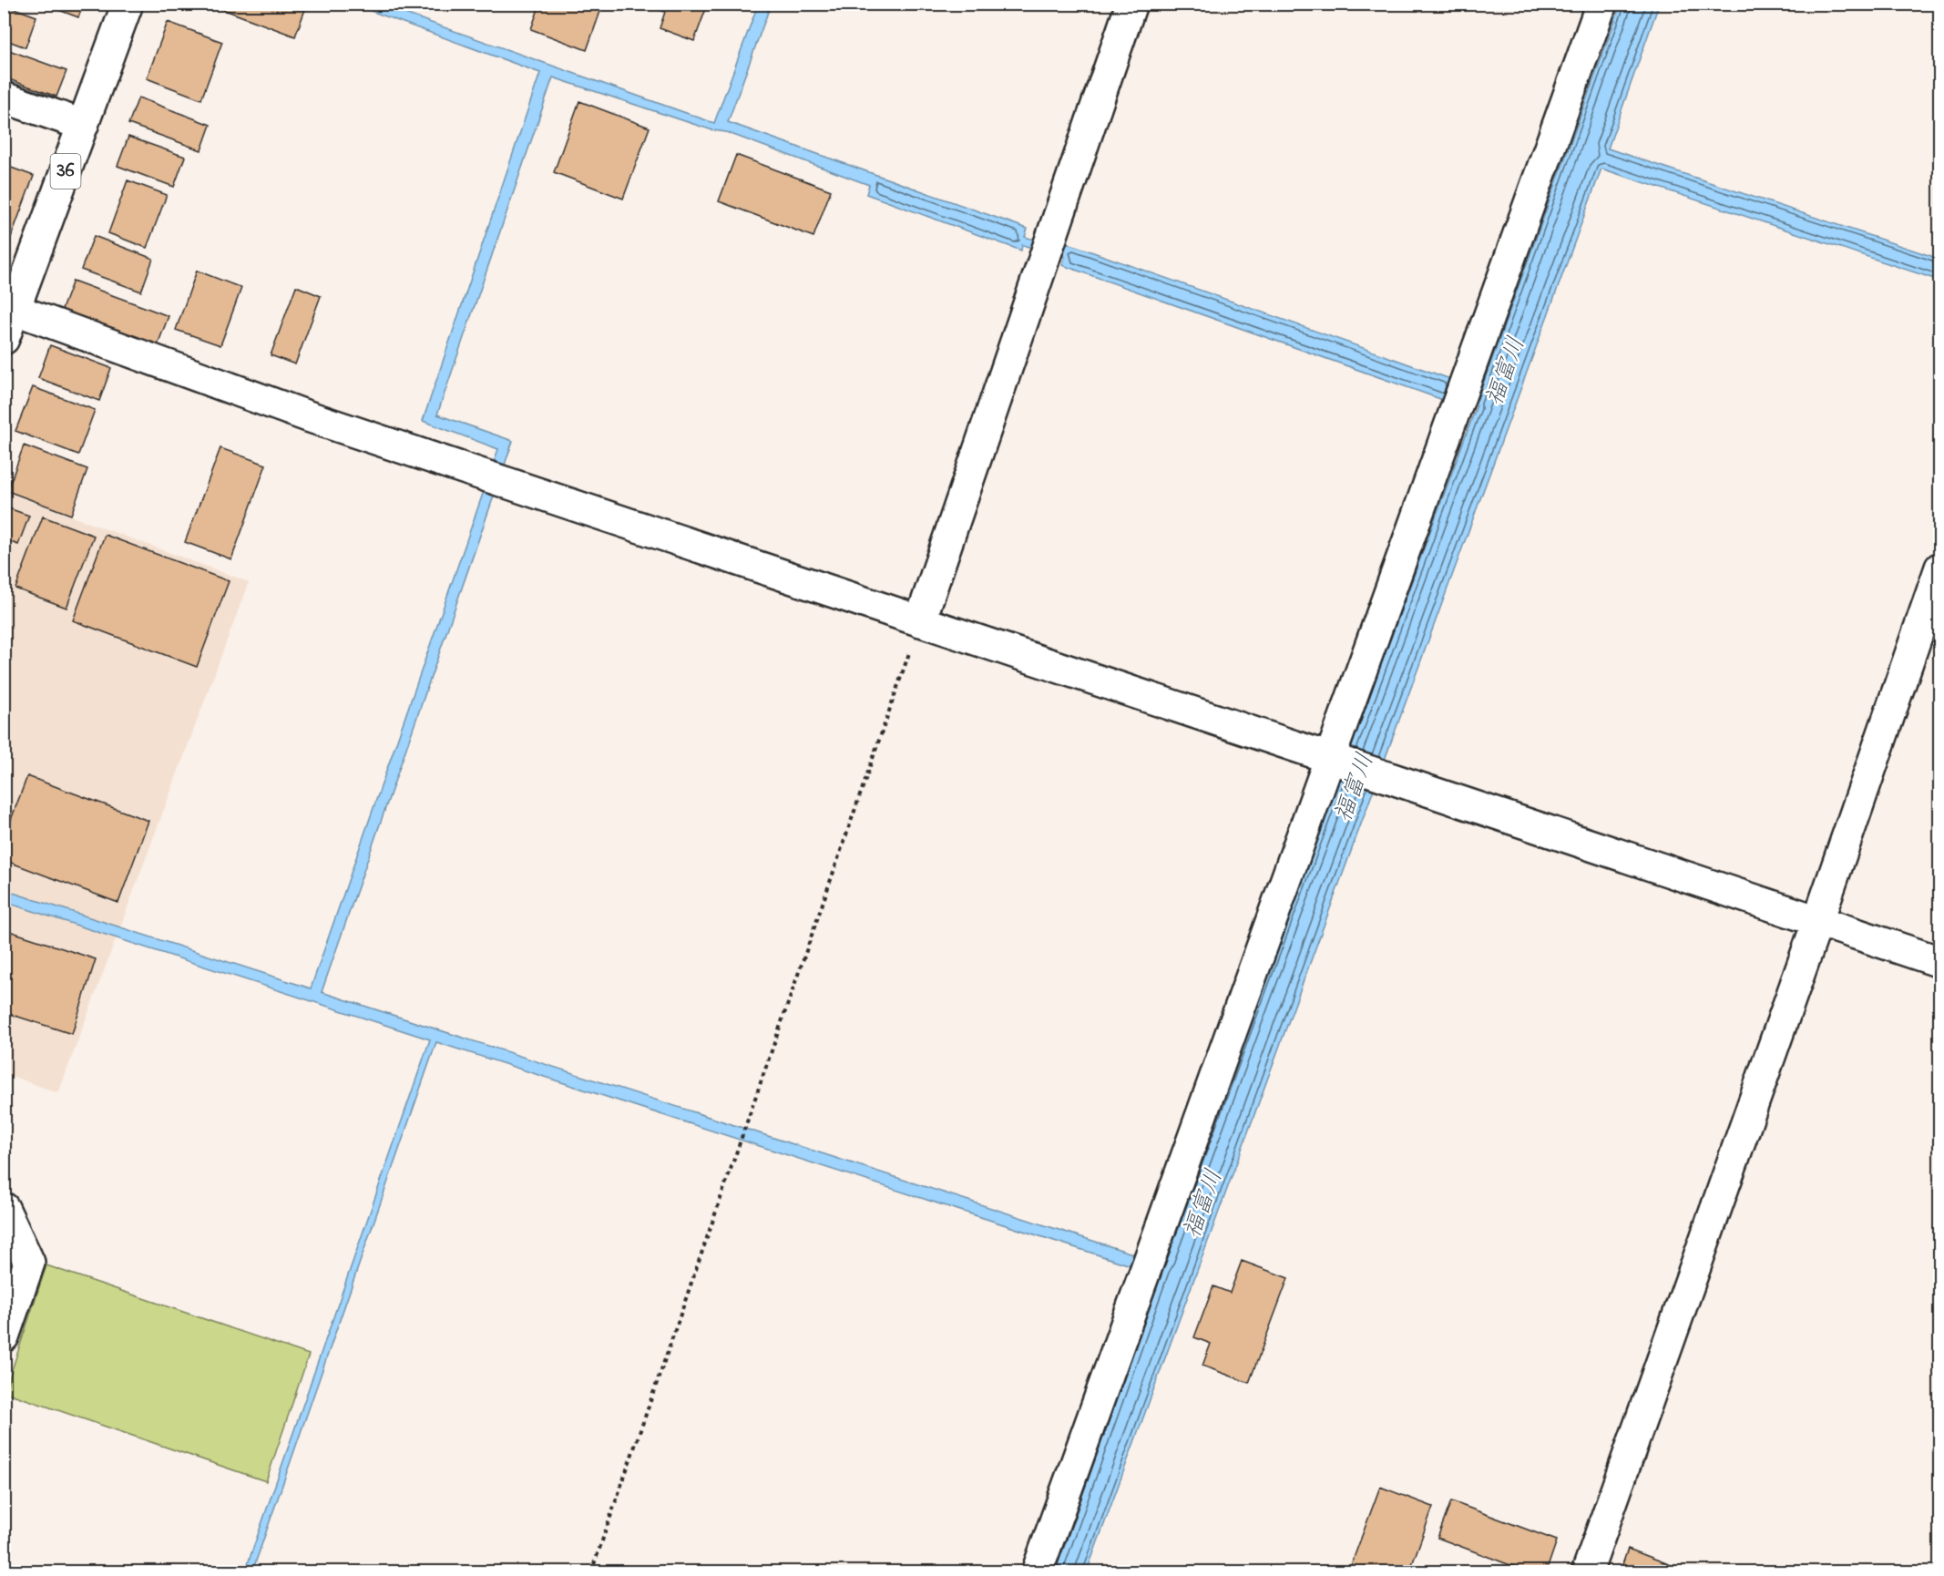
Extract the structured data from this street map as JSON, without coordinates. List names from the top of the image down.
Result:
{
  "streets": {
    "street": ["36"]
  },
  "water": ["福富川"]
}
